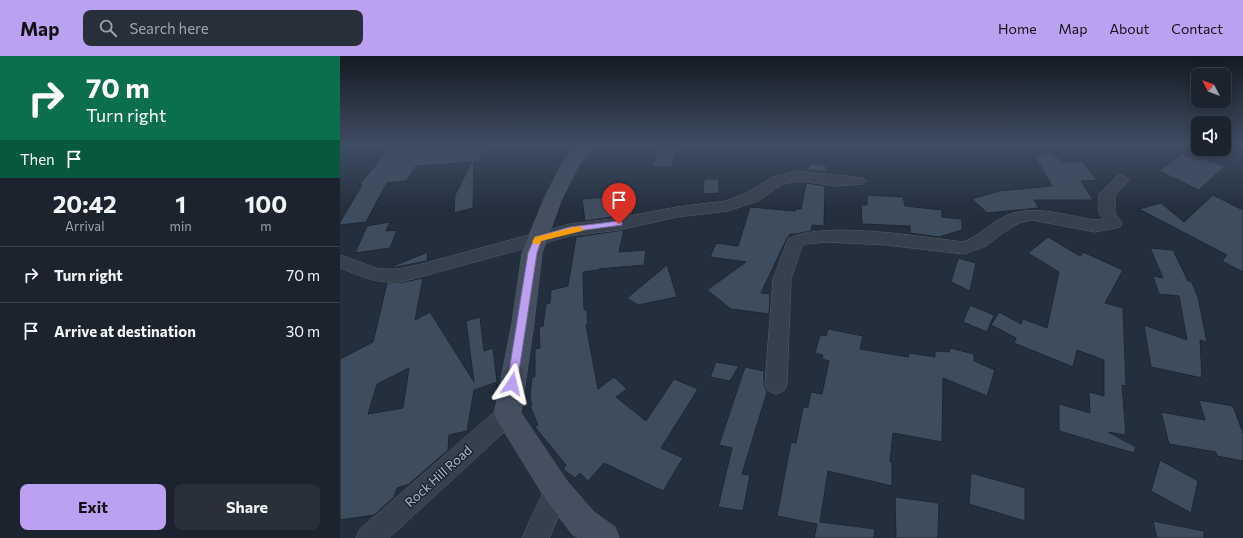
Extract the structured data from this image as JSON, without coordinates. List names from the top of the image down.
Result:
{
  "streets": {
    "street": ["Rock Hill Road"]
  },
  "north": "top left",
  "page": {
    "header": "Map",
    "search": "Search here",
    "nav": [
      "Home",
      "Map",
      "About",
      "Contact"
    ],
    "turn": ["70 m", "Turn right"],
    "then": "Then",
    "eta": [
      "20:42",
      "Arrival",
      "1",
      "min",
      "100",
      "m"
    ],
    "list": [
      {
        "name": "Turn right",
        "value": "70 m"
      },
      {
        "name": "Arrive at destination",
        "value": "30 m"
      }
    ],
    "buttons": ["Exit", "Share"]
  }
}
